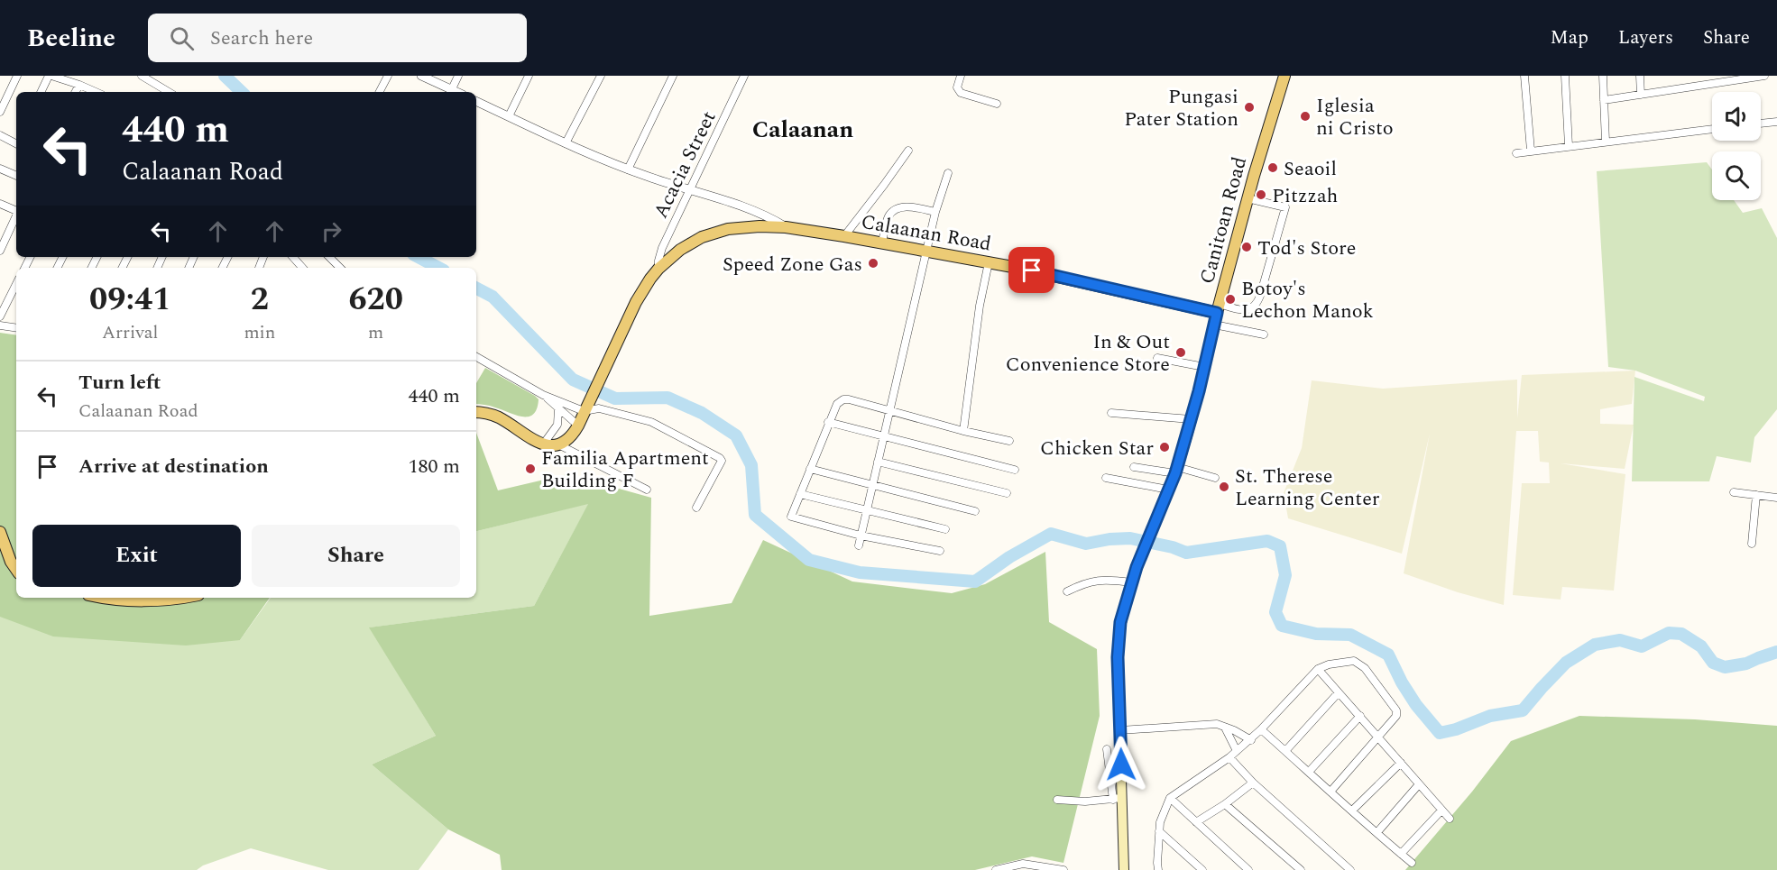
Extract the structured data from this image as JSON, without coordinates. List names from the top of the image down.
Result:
{
  "streets": {
    "main road": ["Canitoan Road", "Calaanan Road"],
    "street": ["Acacia Street"]
  },
  "crossings": [
    ["Acacia Street", "Calaanan Road"],
    ["Canitoan Road", "Calaanan Road"]
  ],
  "districts": ["Calaanan"],
  "places": [
    "Pungasi Pater Station",
    "Iglesia ni Cristo",
    "Seaoil",
    "Pitzzah",
    "Tod's Store",
    "Speed Zone Gas",
    "Botoy's Lechon Manok",
    "In & Out Convenience Store",
    "Chicken Star",
    "Familia Apartment Building F",
    "St. Therese Learning Center"
  ],
  "page": {
    "header": "Beeline",
    "search": "Search here",
    "nav": ["Map", "Layers", "Share"],
    "turn": ["440 m", "Calaanan Road"],
    "eta": [
      "09:41",
      "Arrival",
      "2",
      "min",
      "620",
      "m"
    ],
    "list": [
      {
        "name": "Turn left",
        "note": "Calaanan Road",
        "value": "440 m"
      },
      {
        "name": "Arrive at destination",
        "value": "180 m"
      }
    ],
    "buttons": ["Exit", "Share"]
  }
}
